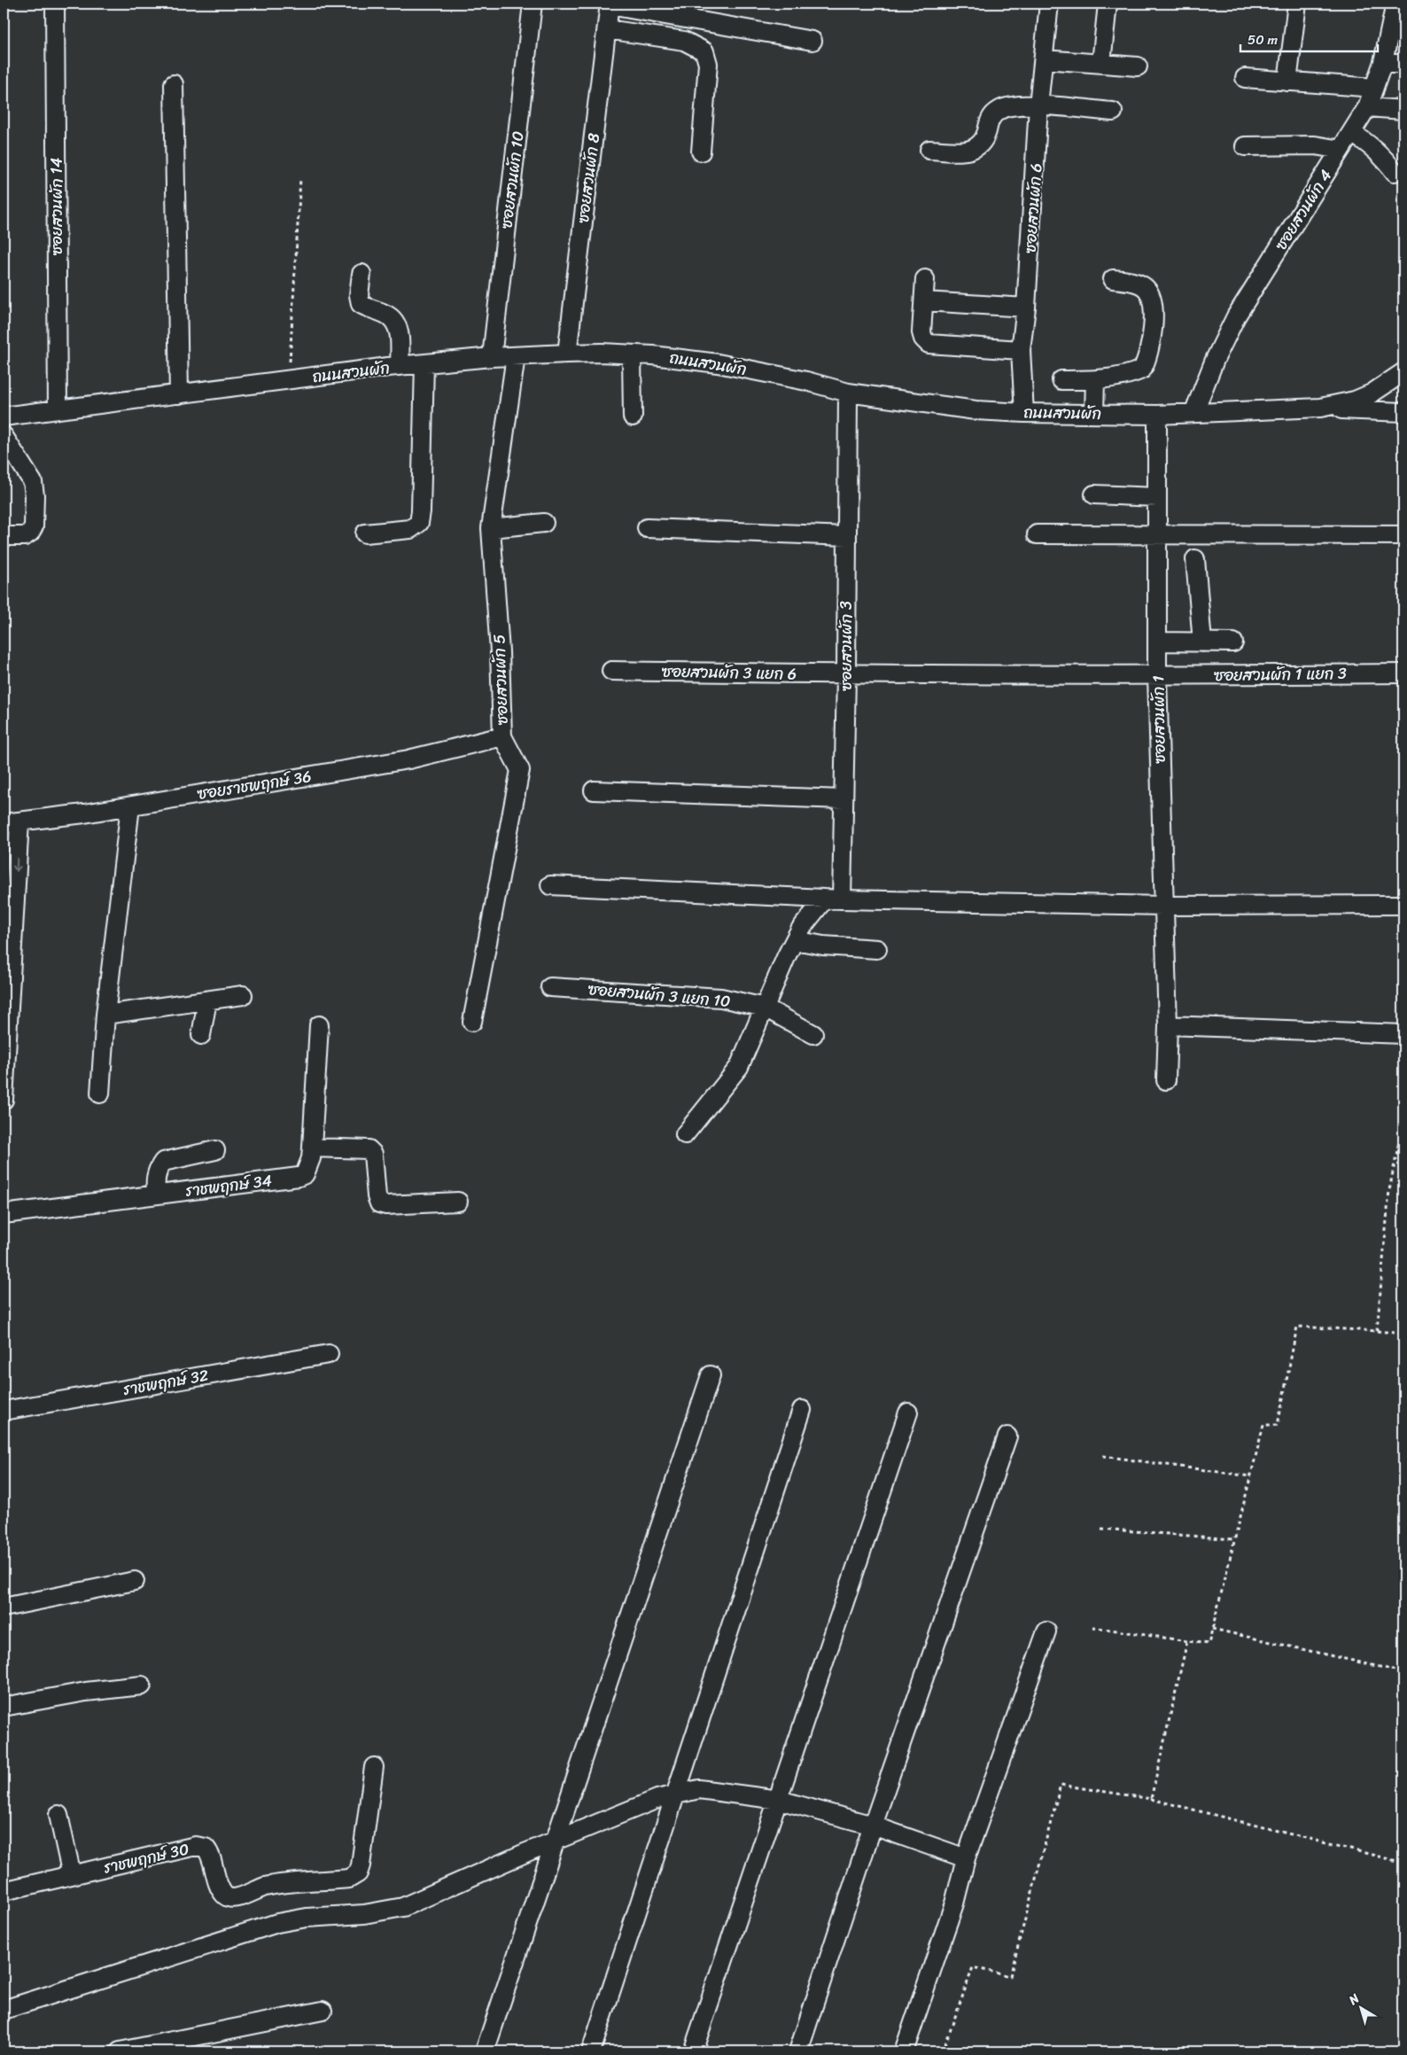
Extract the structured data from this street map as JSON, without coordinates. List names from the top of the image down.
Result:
{
  "streets": {
    "street": [
      "ซอยสวนผัก 8",
      "ซอยสวนผัก 10",
      "ซอยสวนผัก 14",
      "ซอยสวนผัก 6",
      "ซอยสวนผัก 4",
      "ถนนสวนผัก",
      "ซอยสวนผัก 3",
      "ซอยสวนผัก 3 แยก 6",
      "ซอยสวนผัก 1 แยก 3",
      "ซอยสวนผัก 5",
      "ซอยสวนผัก 1",
      "ซอยราชพฤกษ์ 36",
      "ซอยสวนผัก 3 แยก 10",
      "ราชพฤกษ์ 34",
      "ราชพฤกษ์ 32",
      "ราชพฤกษ์ 30"
    ]
  },
  "crossings": [
    ["ซอยสวนผัก 8", "ถนนสวนผัก"],
    ["ซอยสวนผัก 10", "ถนนสวนผัก"],
    ["ซอยสวนผัก 14", "ถนนสวนผัก"],
    ["ซอยสวนผัก 6", "ถนนสวนผัก"],
    ["ซอยสวนผัก 4", "ถนนสวนผัก"],
    ["ถนนสวนผัก", "ซอยสวนผัก 3"],
    ["ถนนสวนผัก", "ซอยสวนผัก 5"],
    ["ถนนสวนผัก", "ซอยสวนผัก 1"],
    ["ซอยสวนผัก 3", "ซอยสวนผัก 3 แยก 6"],
    ["ซอยสวนผัก 3 แยก 6", "ซอยสวนผัก 1 แยก 3"],
    ["ซอยสวนผัก 3 แยก 6", "ซอยสวนผัก 1"],
    ["ซอยสวนผัก 1 แยก 3", "ซอยสวนผัก 1"],
    ["ซอยสวนผัก 5", "ซอยราชพฤกษ์ 36"]
  ],
  "scale_bar": "50 m",
  "north": "top left"
}
